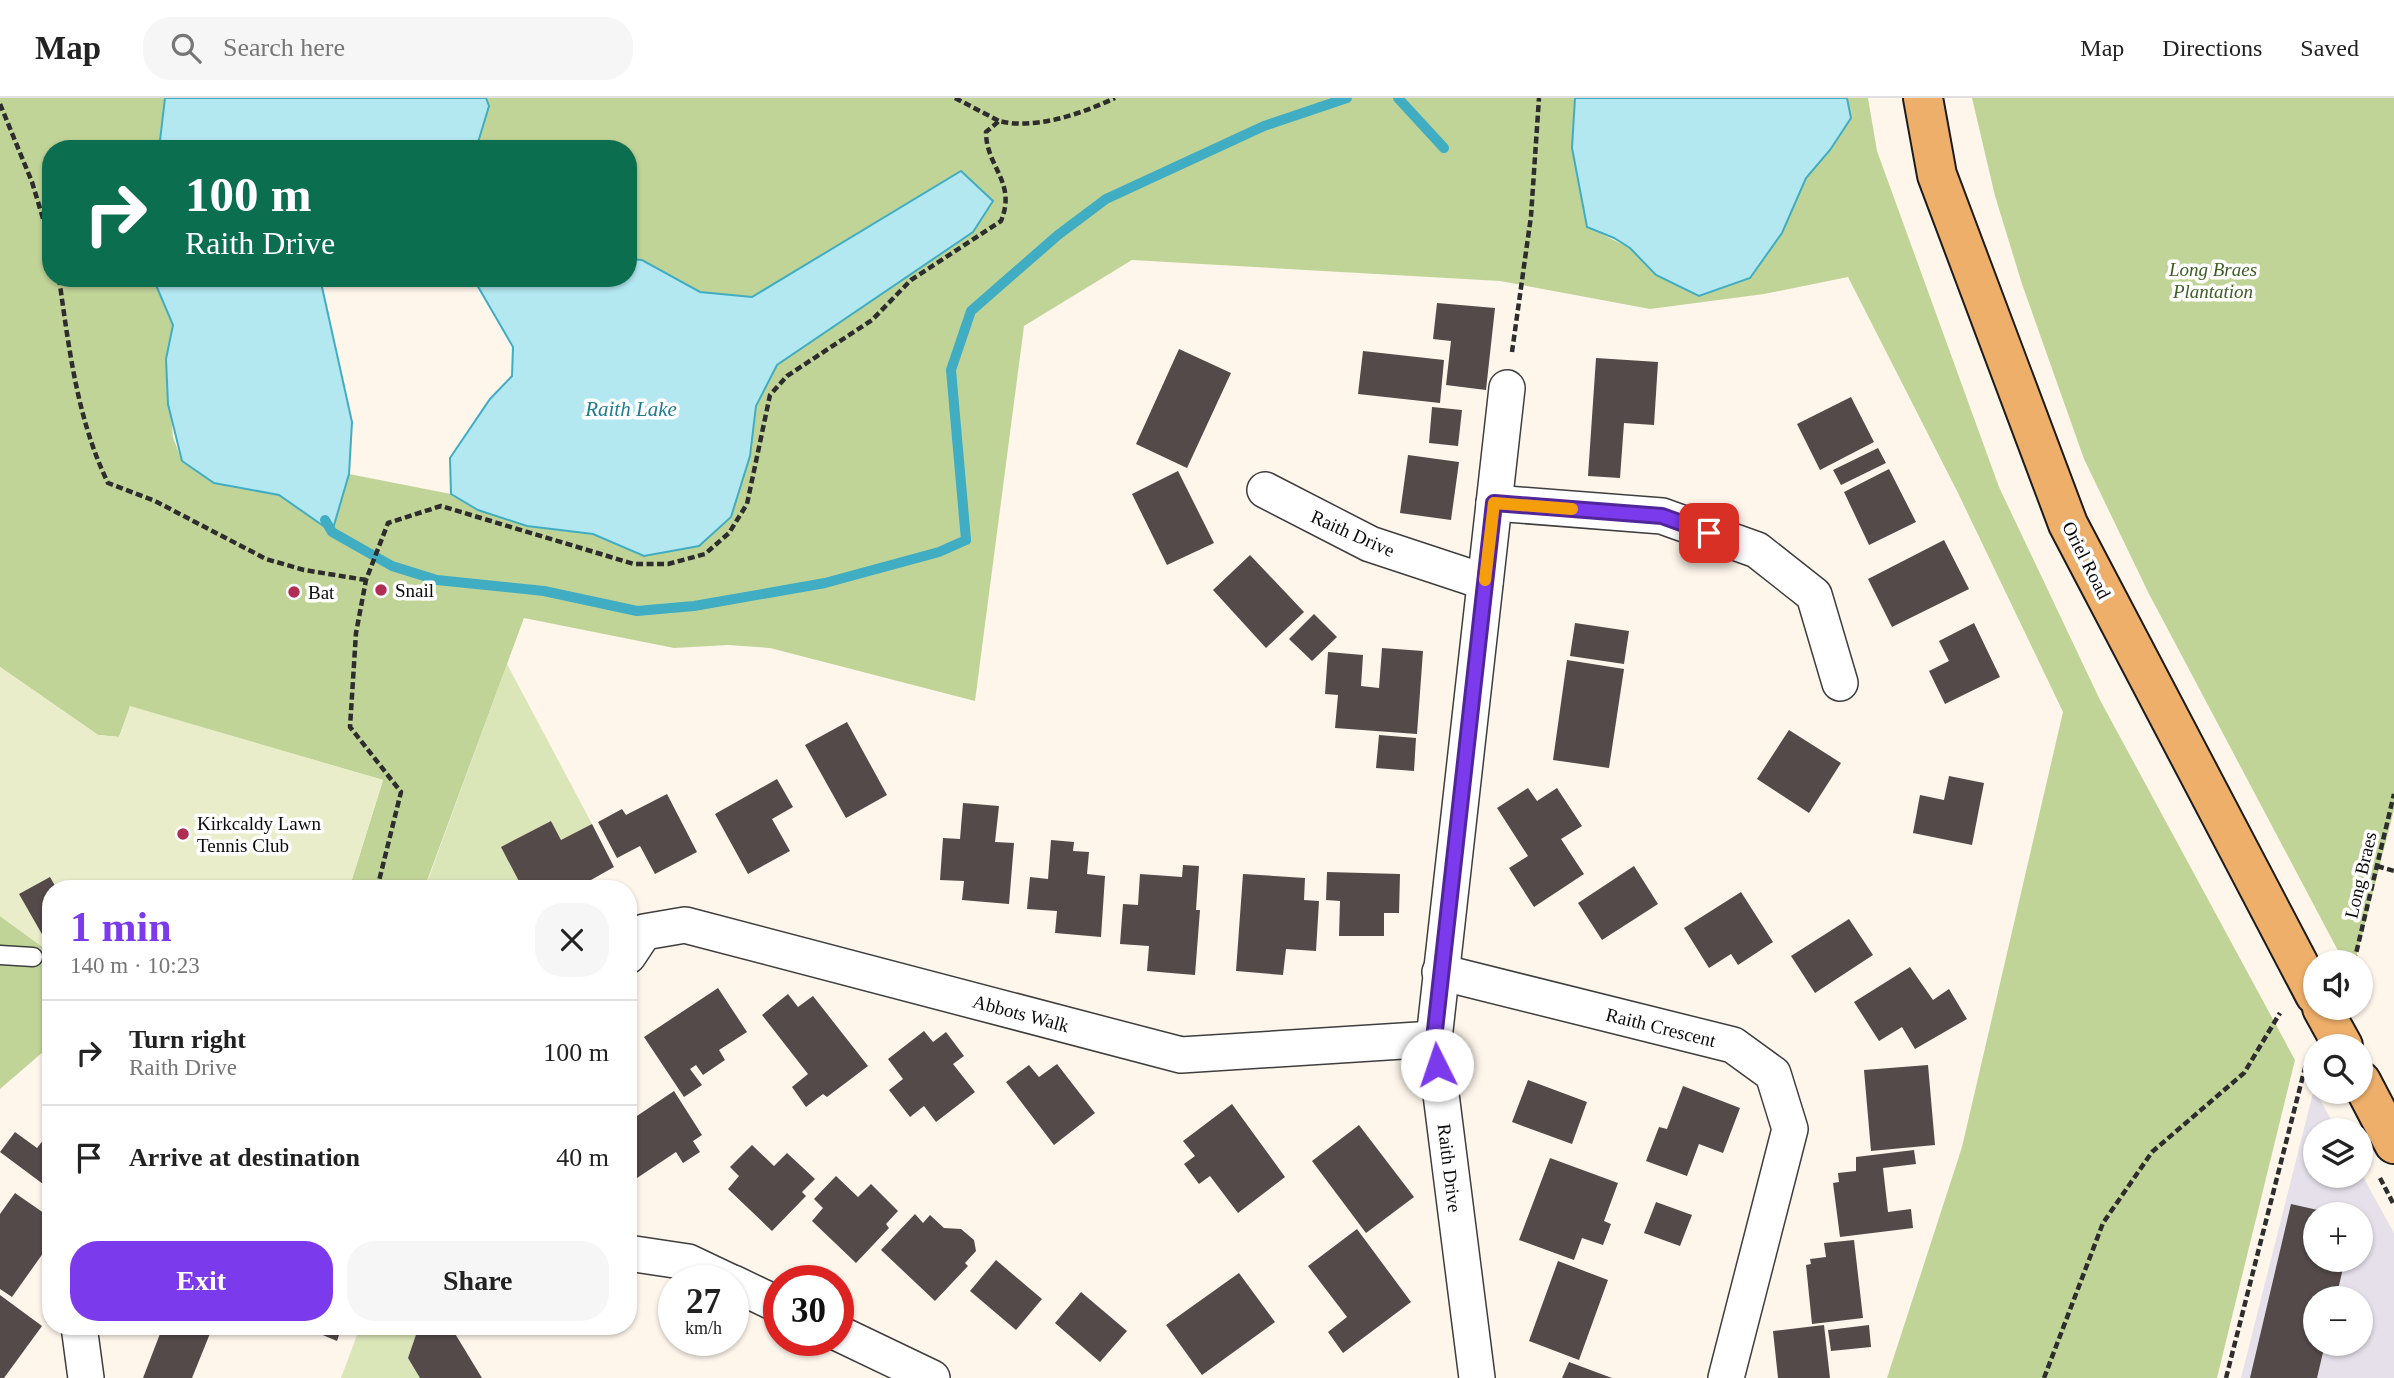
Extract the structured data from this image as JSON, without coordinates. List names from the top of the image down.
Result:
{
  "streets": {
    "main road": ["Oriel Road"],
    "street": ["Raith Drive", "Abbots Walk", "Raith Crescent"],
    "path": ["Long Braes"]
  },
  "crossings": [
    ["Raith Drive", "Abbots Walk"],
    ["Raith Drive", "Raith Crescent"]
  ],
  "water": ["Raith Lake"],
  "parks": ["Long Braes Plantation"],
  "places": ["Snail", "Bat", "Kirkcaldy Lawn Tennis Club"],
  "page": {
    "header": "Map",
    "search": "Search here",
    "nav": ["Map", "Directions", "Saved"],
    "turn": ["100 m", "Raith Drive"],
    "heading": ["1 min", "140 m · 10:23"],
    "map_buttons": ["+", "−"],
    "list": [
      {
        "name": "Turn right",
        "note": "Raith Drive",
        "value": "100 m"
      },
      {
        "name": "Arrive at destination",
        "value": "40 m"
      }
    ],
    "buttons": ["Exit", "Share"],
    "speed": "27 km/h",
    "limit": "30"
  }
}
